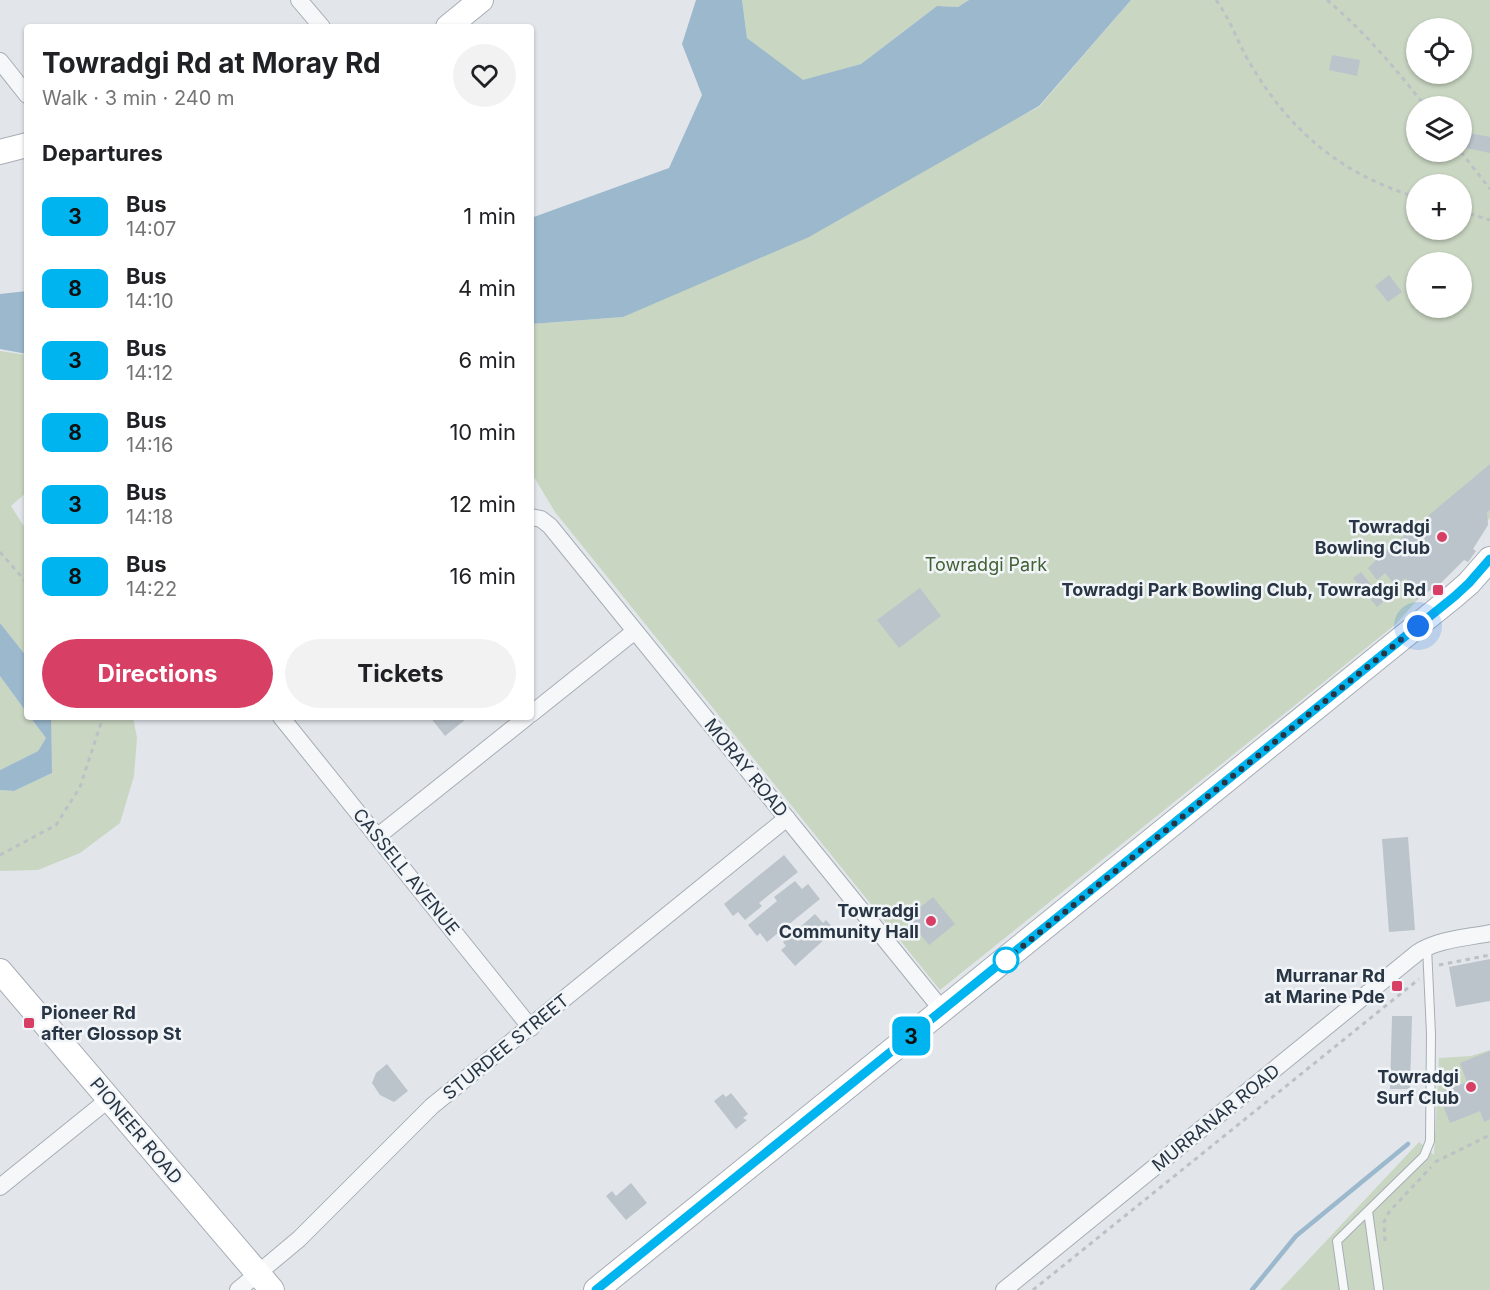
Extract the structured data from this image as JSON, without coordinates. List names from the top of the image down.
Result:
{
  "streets": {
    "main road": ["PIONEER ROAD"],
    "street": [
      "MORAY ROAD",
      "CASSELL AVENUE",
      "STURDEE STREET",
      "MURRANAR ROAD"
    ]
  },
  "crossings": [
    ["MORAY ROAD", "STURDEE STREET"],
    ["CASSELL AVENUE", "STURDEE STREET"],
    ["STURDEE STREET", "PIONEER ROAD"]
  ],
  "parks": ["Towradgi Park"],
  "places": {
    "other": ["Towradgi Bowling Club", "Towradgi Community Hall", "Towradgi Surf Club"],
    "transit": ["Towradgi Park Bowling Club, Towradgi Rd", "Murranar Rd at Marine Pde", "Pioneer Rd after Glossop St"]
  },
  "lines": ["bus line 3"],
  "page": {
    "on_map": "3",
    "map_buttons": ["+", "−"],
    "heading": [
      ["Towradgi Rd at Moray Rd", "Walk · 3 min · 240 m"],
      "Departures"
    ],
    "list": [
      {
        "mark": "3",
        "name": "Bus",
        "note": "14:07",
        "value": "1 min"
      },
      {
        "mark": "8",
        "name": "Bus",
        "note": "14:10",
        "value": "4 min"
      },
      {
        "mark": "3",
        "name": "Bus",
        "note": "14:12",
        "value": "6 min"
      },
      {
        "mark": "8",
        "name": "Bus",
        "note": "14:16",
        "value": "10 min"
      },
      {
        "mark": "3",
        "name": "Bus",
        "note": "14:18",
        "value": "12 min"
      },
      {
        "mark": "8",
        "name": "Bus",
        "note": "14:22",
        "value": "16 min"
      }
    ],
    "buttons": ["Directions", "Tickets"]
  }
}
